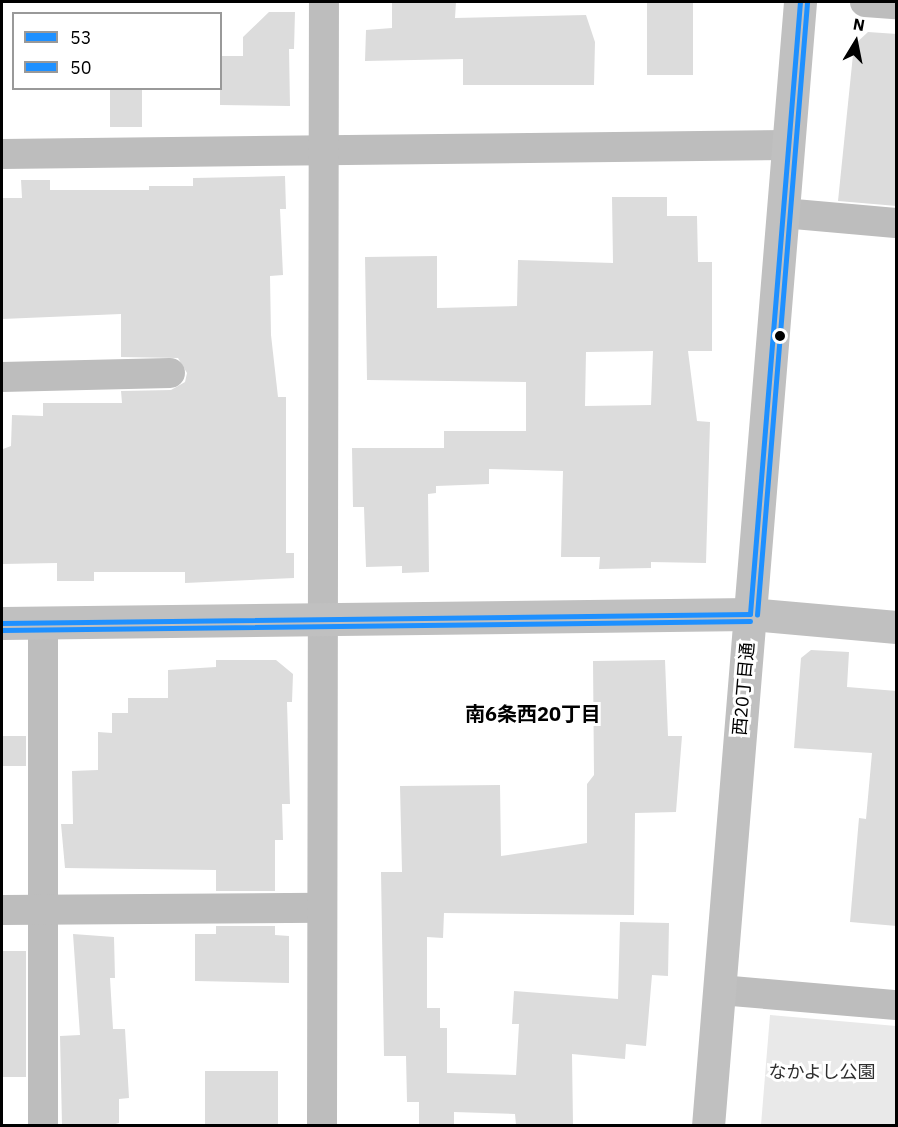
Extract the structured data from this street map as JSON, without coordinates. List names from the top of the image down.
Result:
{
  "streets": {
    "street": ["西20丁目通"]
  },
  "districts": ["南6条西20丁目"],
  "parks": ["なかよし公園"],
  "lines": ["transit line 53", "transit line 50"],
  "legend": ["53", "50"],
  "north": "top"
}
